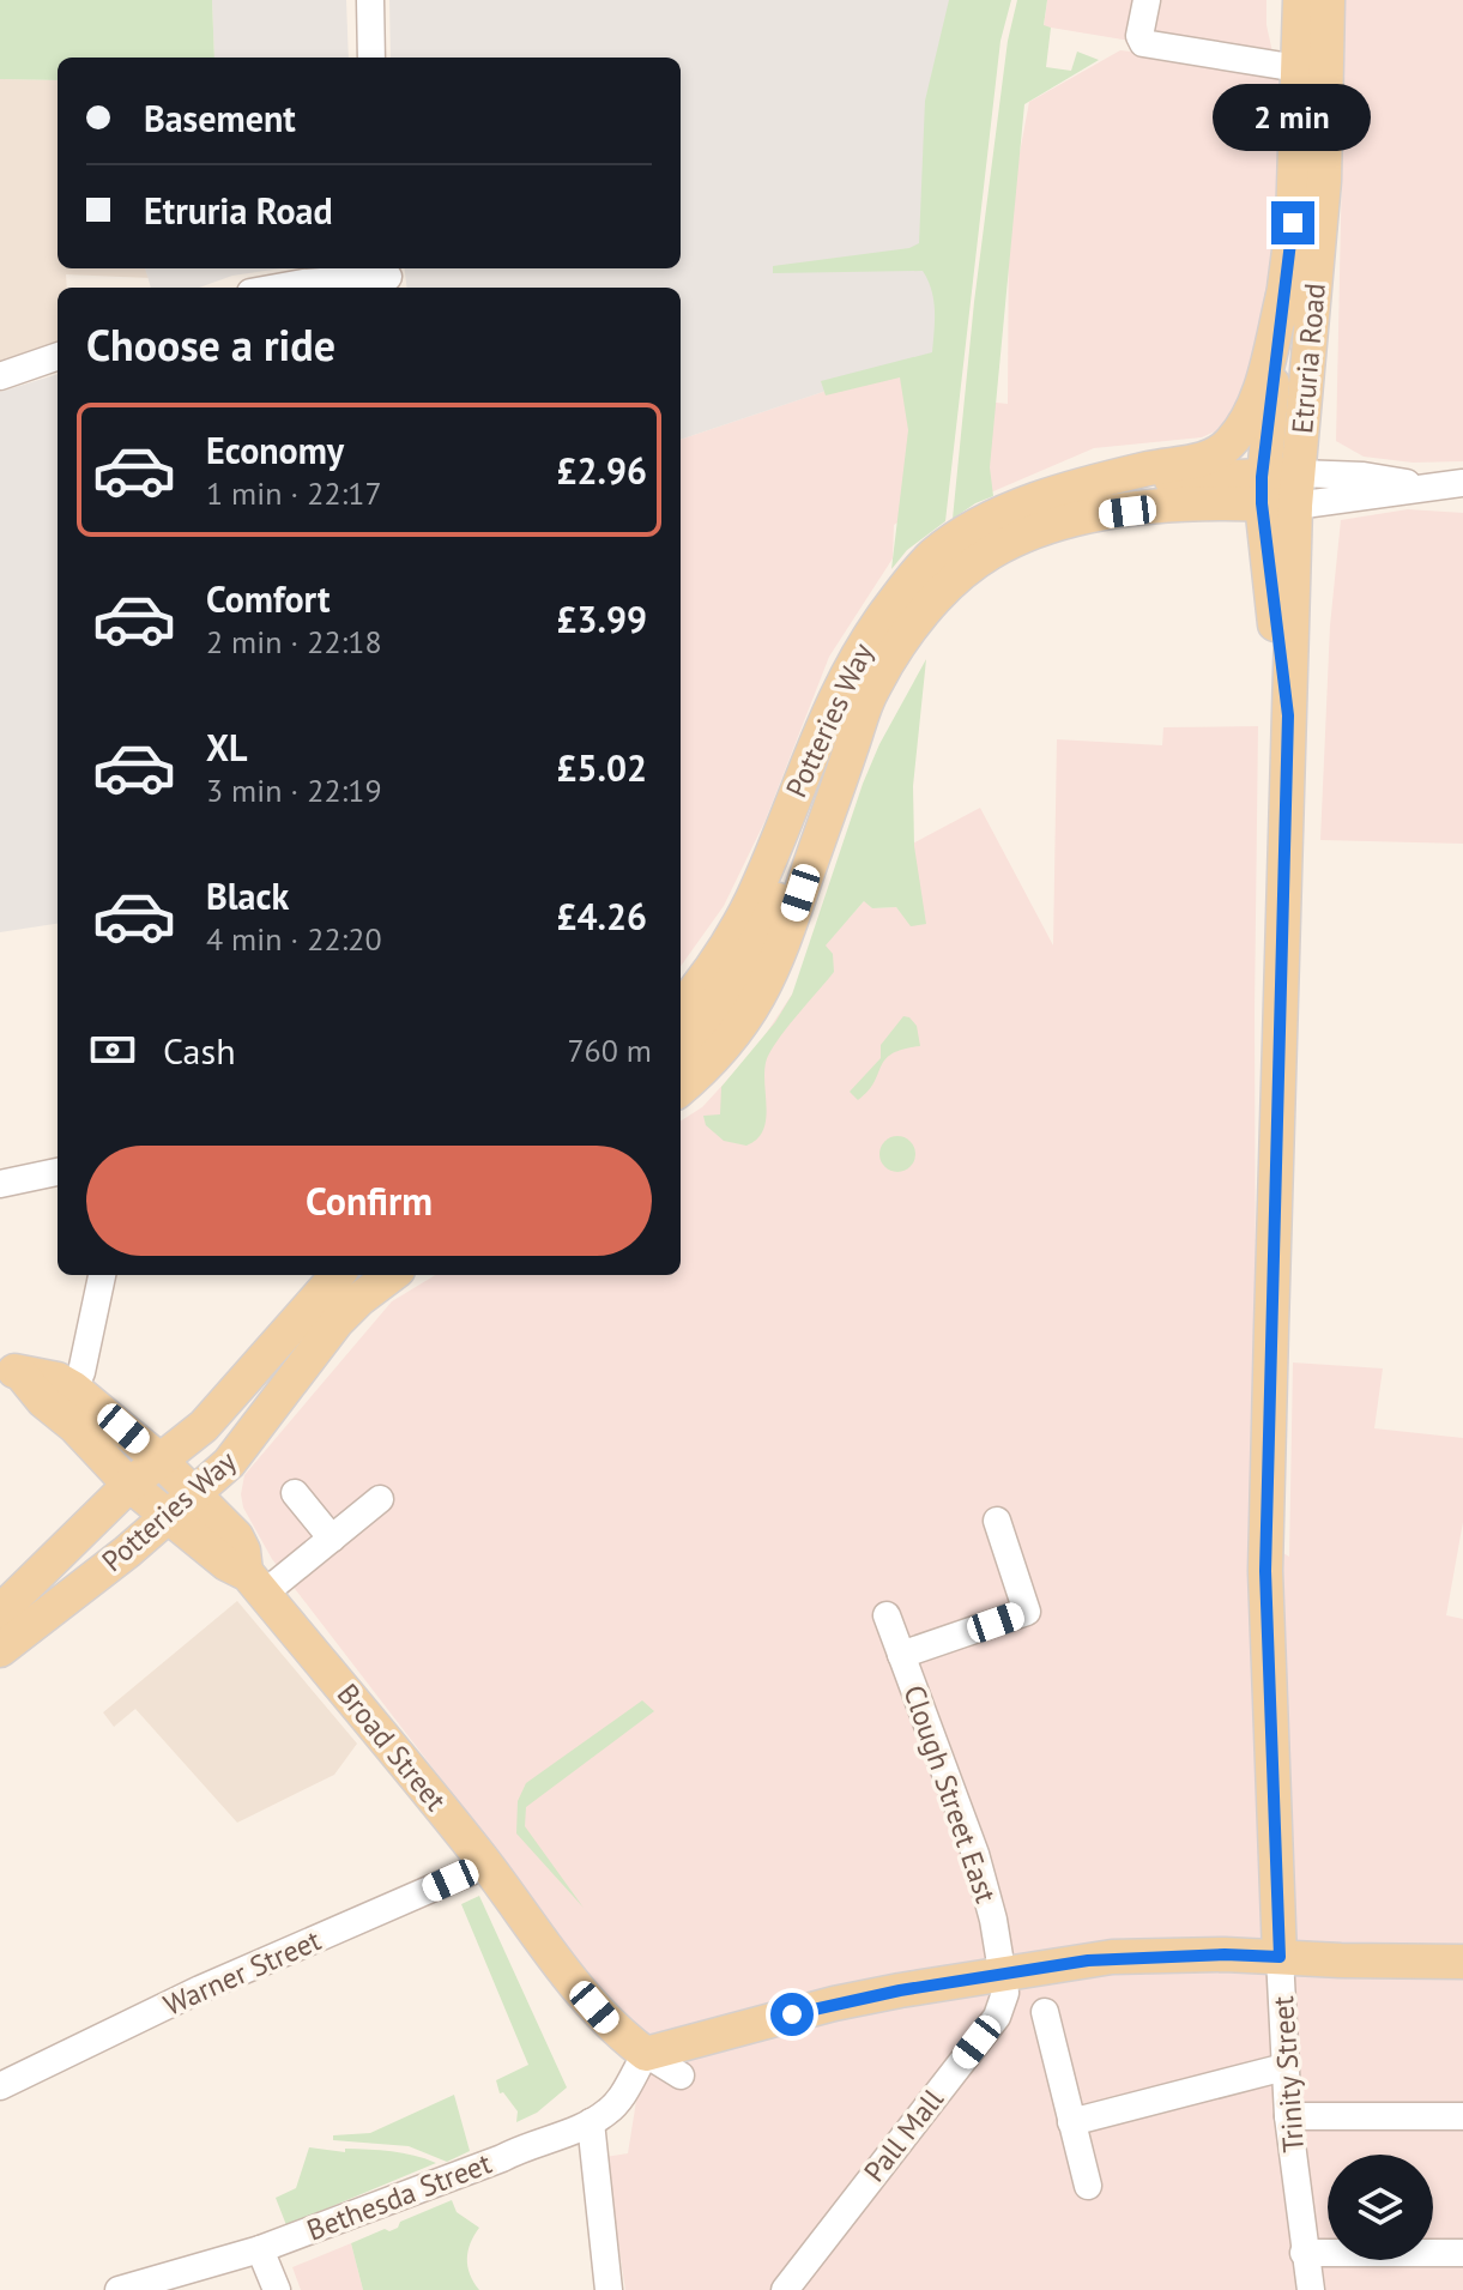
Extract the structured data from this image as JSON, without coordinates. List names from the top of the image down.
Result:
{
  "streets": {
    "main road": [
      "Etruria Road",
      "Potteries Way",
      "Broad Street",
      "Trinity Street"
    ],
    "street": [
      "Clough Street East",
      "Warner Street",
      "Pall Mall",
      "Bethesda Street"
    ]
  },
  "crossings": [
    ["Etruria Road", "Potteries Way"],
    ["Etruria Road", "Trinity Street"],
    ["Potteries Way", "Broad Street"],
    ["Broad Street", "Warner Street"],
    ["Broad Street", "Bethesda Street"],
    ["Clough Street East", "Pall Mall"]
  ],
  "page": {
    "banner": ["Basement", "Etruria Road"],
    "bubble": "2 min",
    "heading": "Choose a ride",
    "list": [
      {
        "name": "Economy",
        "note": "1 min · 22:17",
        "value": "£2.96"
      },
      {
        "name": "Comfort",
        "note": "2 min · 22:18",
        "value": "£3.99"
      },
      {
        "name": "XL",
        "note": "3 min · 22:19",
        "value": "£5.02"
      },
      {
        "name": "Black",
        "note": "4 min · 22:20",
        "value": "£4.26"
      }
    ],
    "pay": ["Cash", "760 m"],
    "buttons": "Confirm"
  }
}
